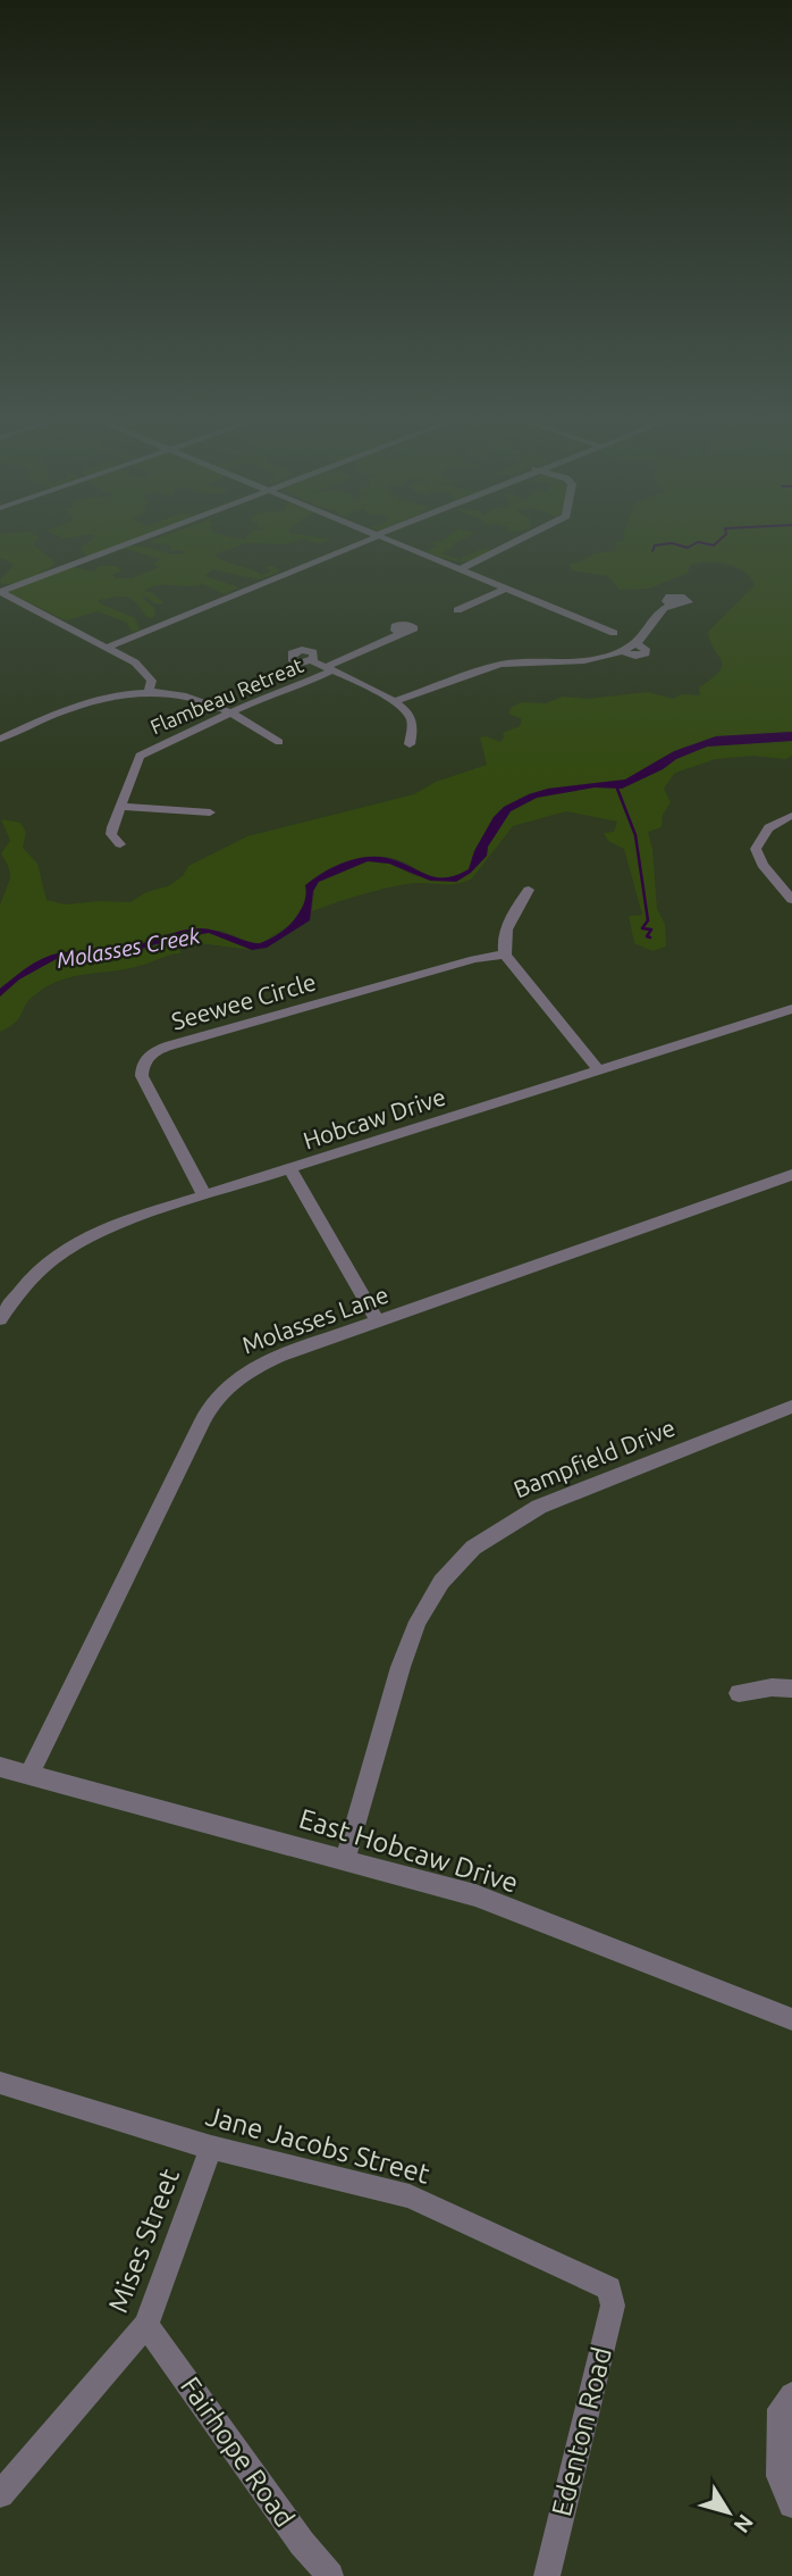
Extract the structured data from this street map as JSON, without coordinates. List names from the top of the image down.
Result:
{
  "streets": {
    "street": [
      "Flambeau Retreat",
      "Seewee Circle",
      "Hobcaw Drive",
      "Molasses Lane",
      "Bampfield Drive",
      "East Hobcaw Drive",
      "Jane Jacobs Street",
      "Mises Street",
      "Edenton Road",
      "Fairhope Road"
    ]
  },
  "crossings": [
    ["Seewee Circle", "Hobcaw Drive"],
    ["Molasses Lane", "East Hobcaw Drive"],
    ["Bampfield Drive", "East Hobcaw Drive"],
    ["Jane Jacobs Street", "Mises Street"],
    ["Jane Jacobs Street", "Edenton Road"],
    ["Mises Street", "Fairhope Road"]
  ],
  "water": ["Molasses Creek"],
  "north": "bottom right"
}
